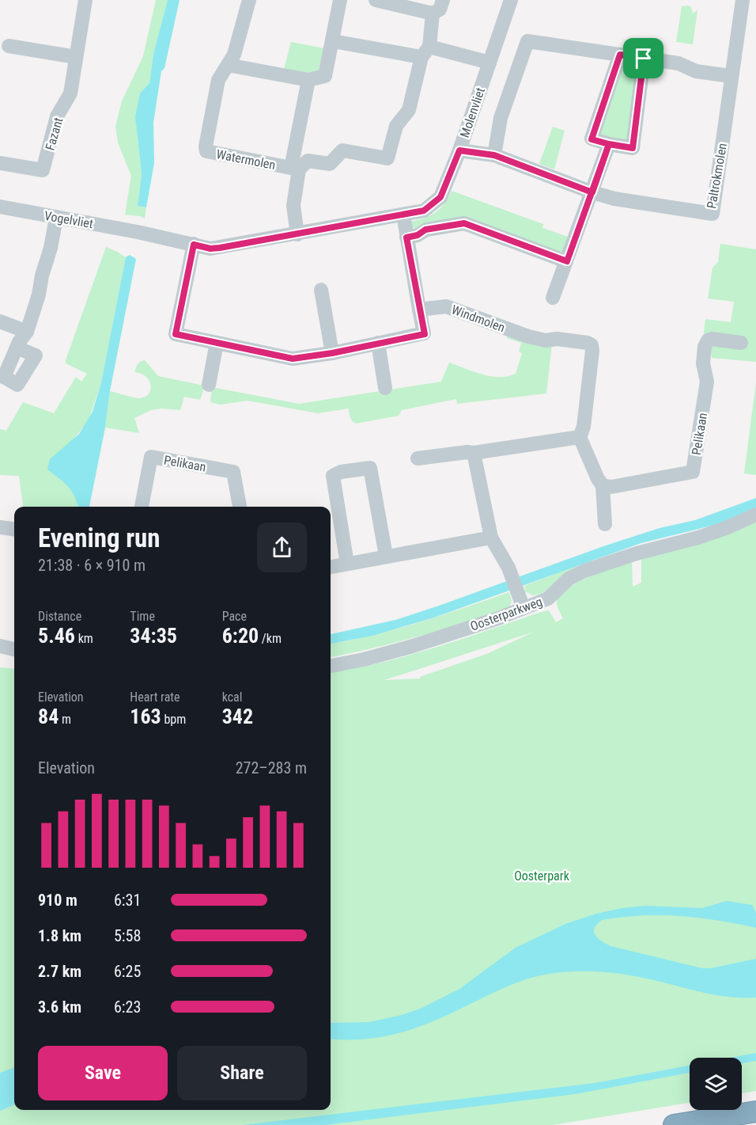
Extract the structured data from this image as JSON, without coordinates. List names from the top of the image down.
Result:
{
  "streets": {
    "street": [
      "Molenvliet",
      "Fazant",
      "Watermolen",
      "Paltrokmolen",
      "Vogelvliet",
      "Windmolen",
      "Pelikaan",
      "Oosterparkweg"
    ]
  },
  "crossings": [
    ["Molenvliet", "Watermolen"],
    ["Molenvliet", "Paltrokmolen"],
    ["Molenvliet", "Vogelvliet"]
  ],
  "parks": ["Oosterpark"],
  "page": {
    "heading": ["Evening run", "21:38 · 6 × 910 m"],
    "stats": [
      ["Distance", "5.46 km"],
      ["Time", "34:35"],
      ["Pace", "6:20 /km"],
      ["Elevation", "84 m"],
      ["Heart rate", "163 bpm"],
      ["kcal", "342"]
    ],
    "chart": ["Elevation", "272–283 m"],
    "list": [
      {
        "name": "910 m",
        "note": "6:31"
      },
      {
        "name": "1.8 km",
        "note": "5:58"
      },
      {
        "name": "2.7 km",
        "note": "6:25"
      },
      {
        "name": "3.6 km",
        "note": "6:23"
      }
    ],
    "buttons": ["Save", "Share"]
  }
}
